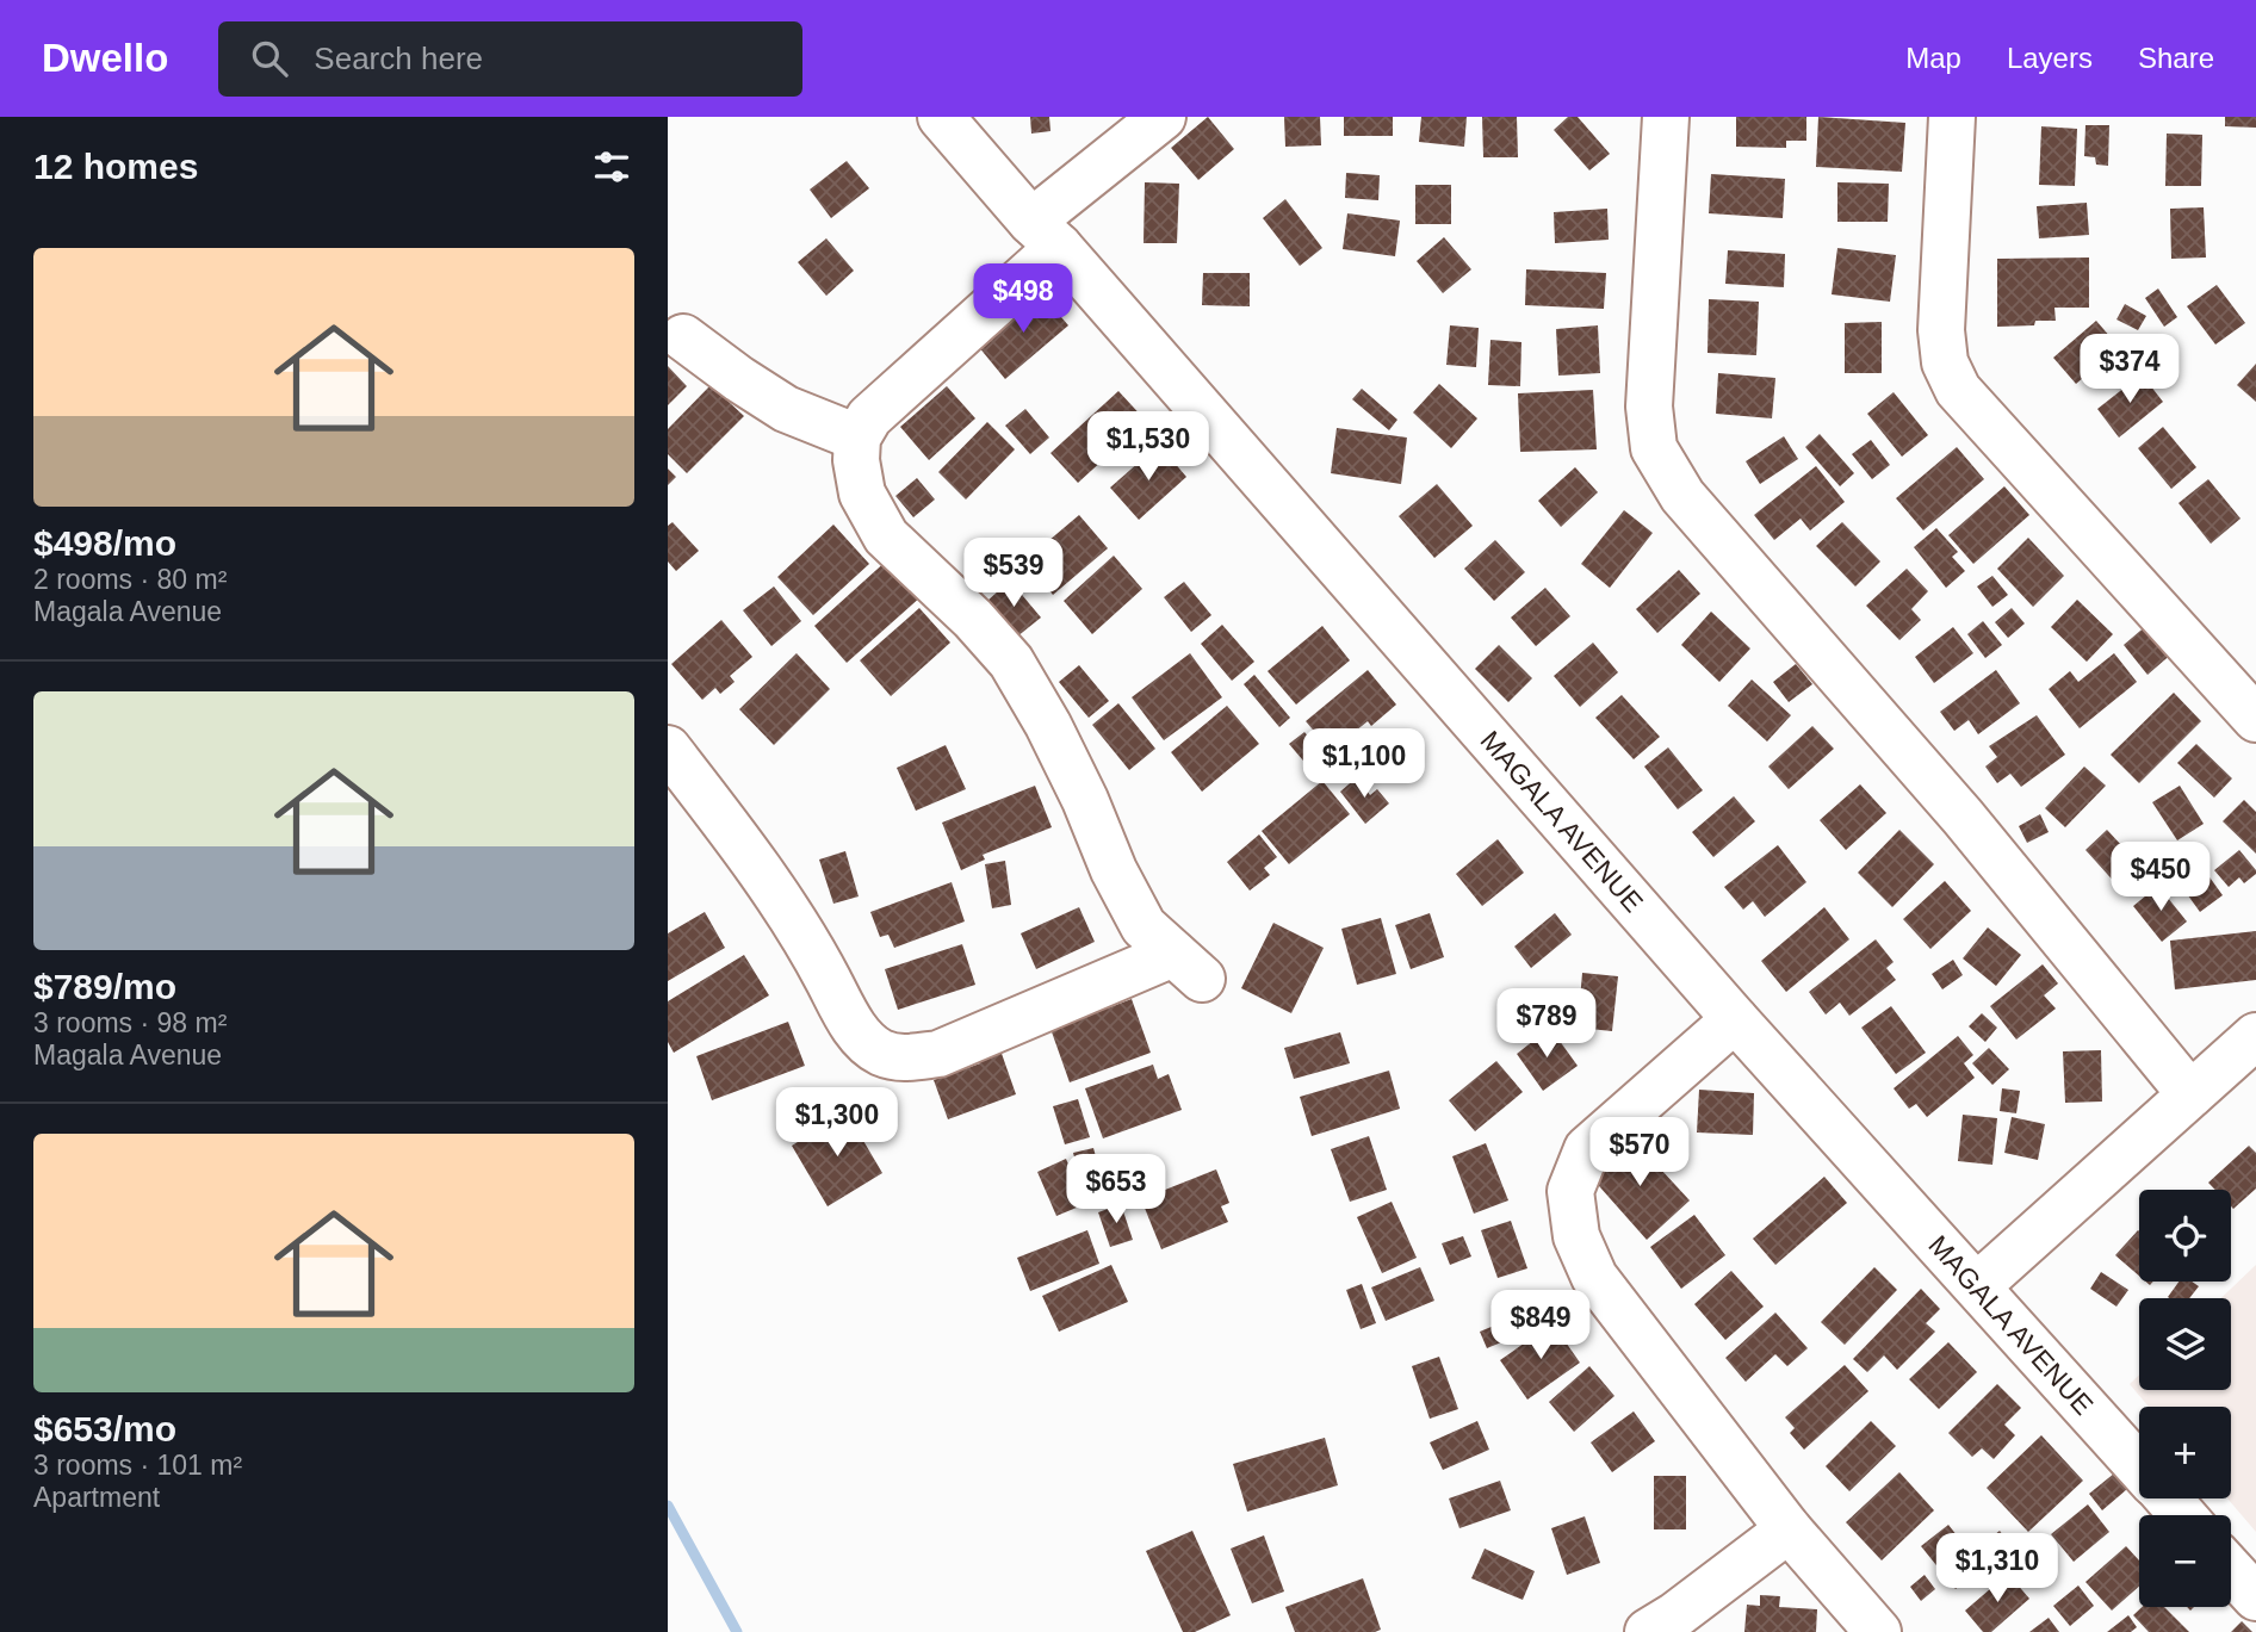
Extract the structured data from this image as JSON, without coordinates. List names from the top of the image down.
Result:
{
  "streets": {
    "street": ["MAGALA AVENUE"]
  },
  "page": {
    "header": "Dwello",
    "search": "Search here",
    "nav": ["Map", "Layers", "Share"],
    "heading": "12 homes",
    "list": [
      {
        "name": "$498/mo",
        "note": "2 rooms · 80 m² · Magala Avenue"
      },
      {
        "name": "$789/mo",
        "note": "3 rooms · 98 m² · Magala Avenue"
      },
      {
        "name": "$653/mo",
        "note": "3 rooms · 101 m² · Apartment"
      }
    ],
    "price": [
      "$498",
      "$374",
      "$1,530",
      "$539",
      "$1,100",
      "$450",
      "$789",
      "$1,300",
      "$570",
      "$653",
      "$849",
      "$1,310"
    ],
    "map_buttons": ["+", "−"]
  }
}
